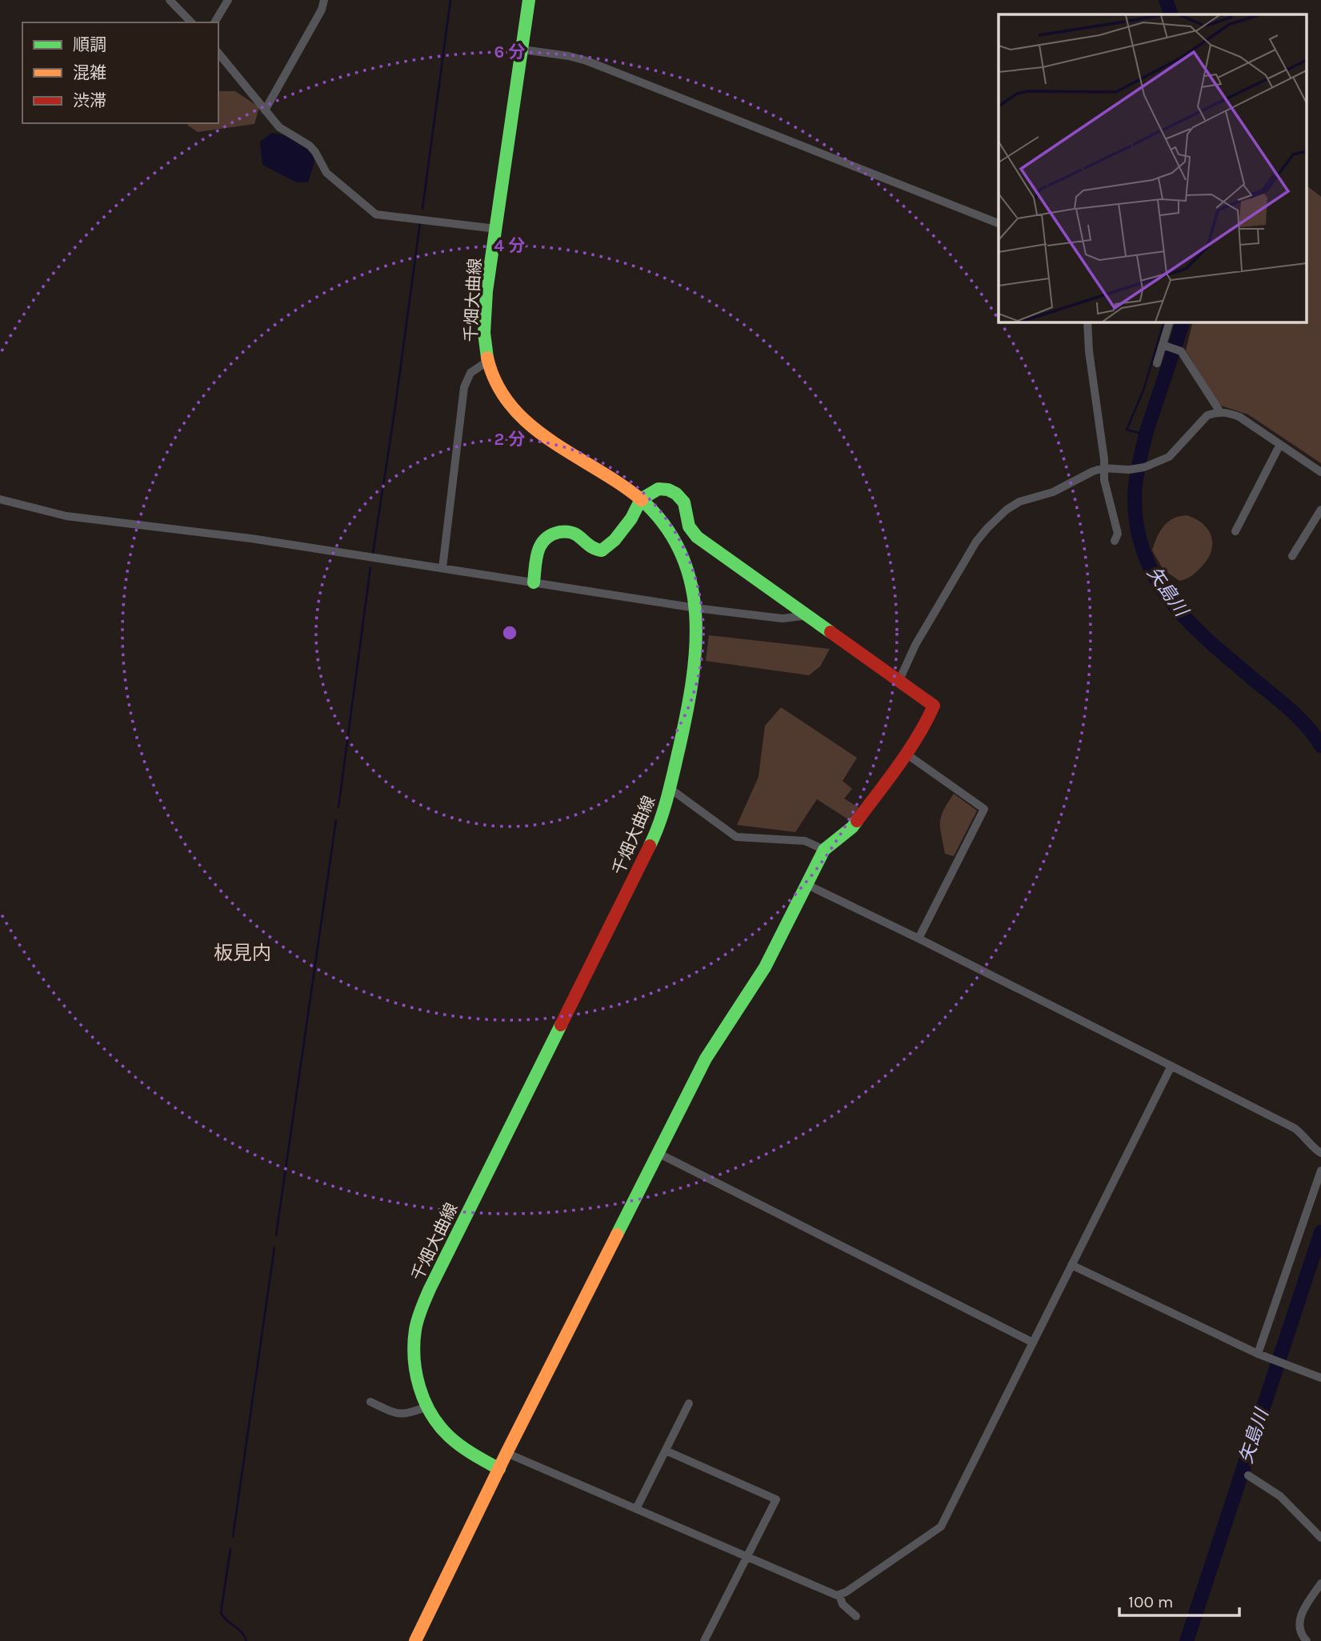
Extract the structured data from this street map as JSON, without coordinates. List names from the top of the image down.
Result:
{
  "streets": {
    "main road": ["千畑大曲線"]
  },
  "districts": ["板見内"],
  "water": ["矢島川"],
  "legend": ["順調", "混雑", "渋滞"],
  "scale_bar": "100 m",
  "rings": ["6 分", "4 分", "2 分"]
}
